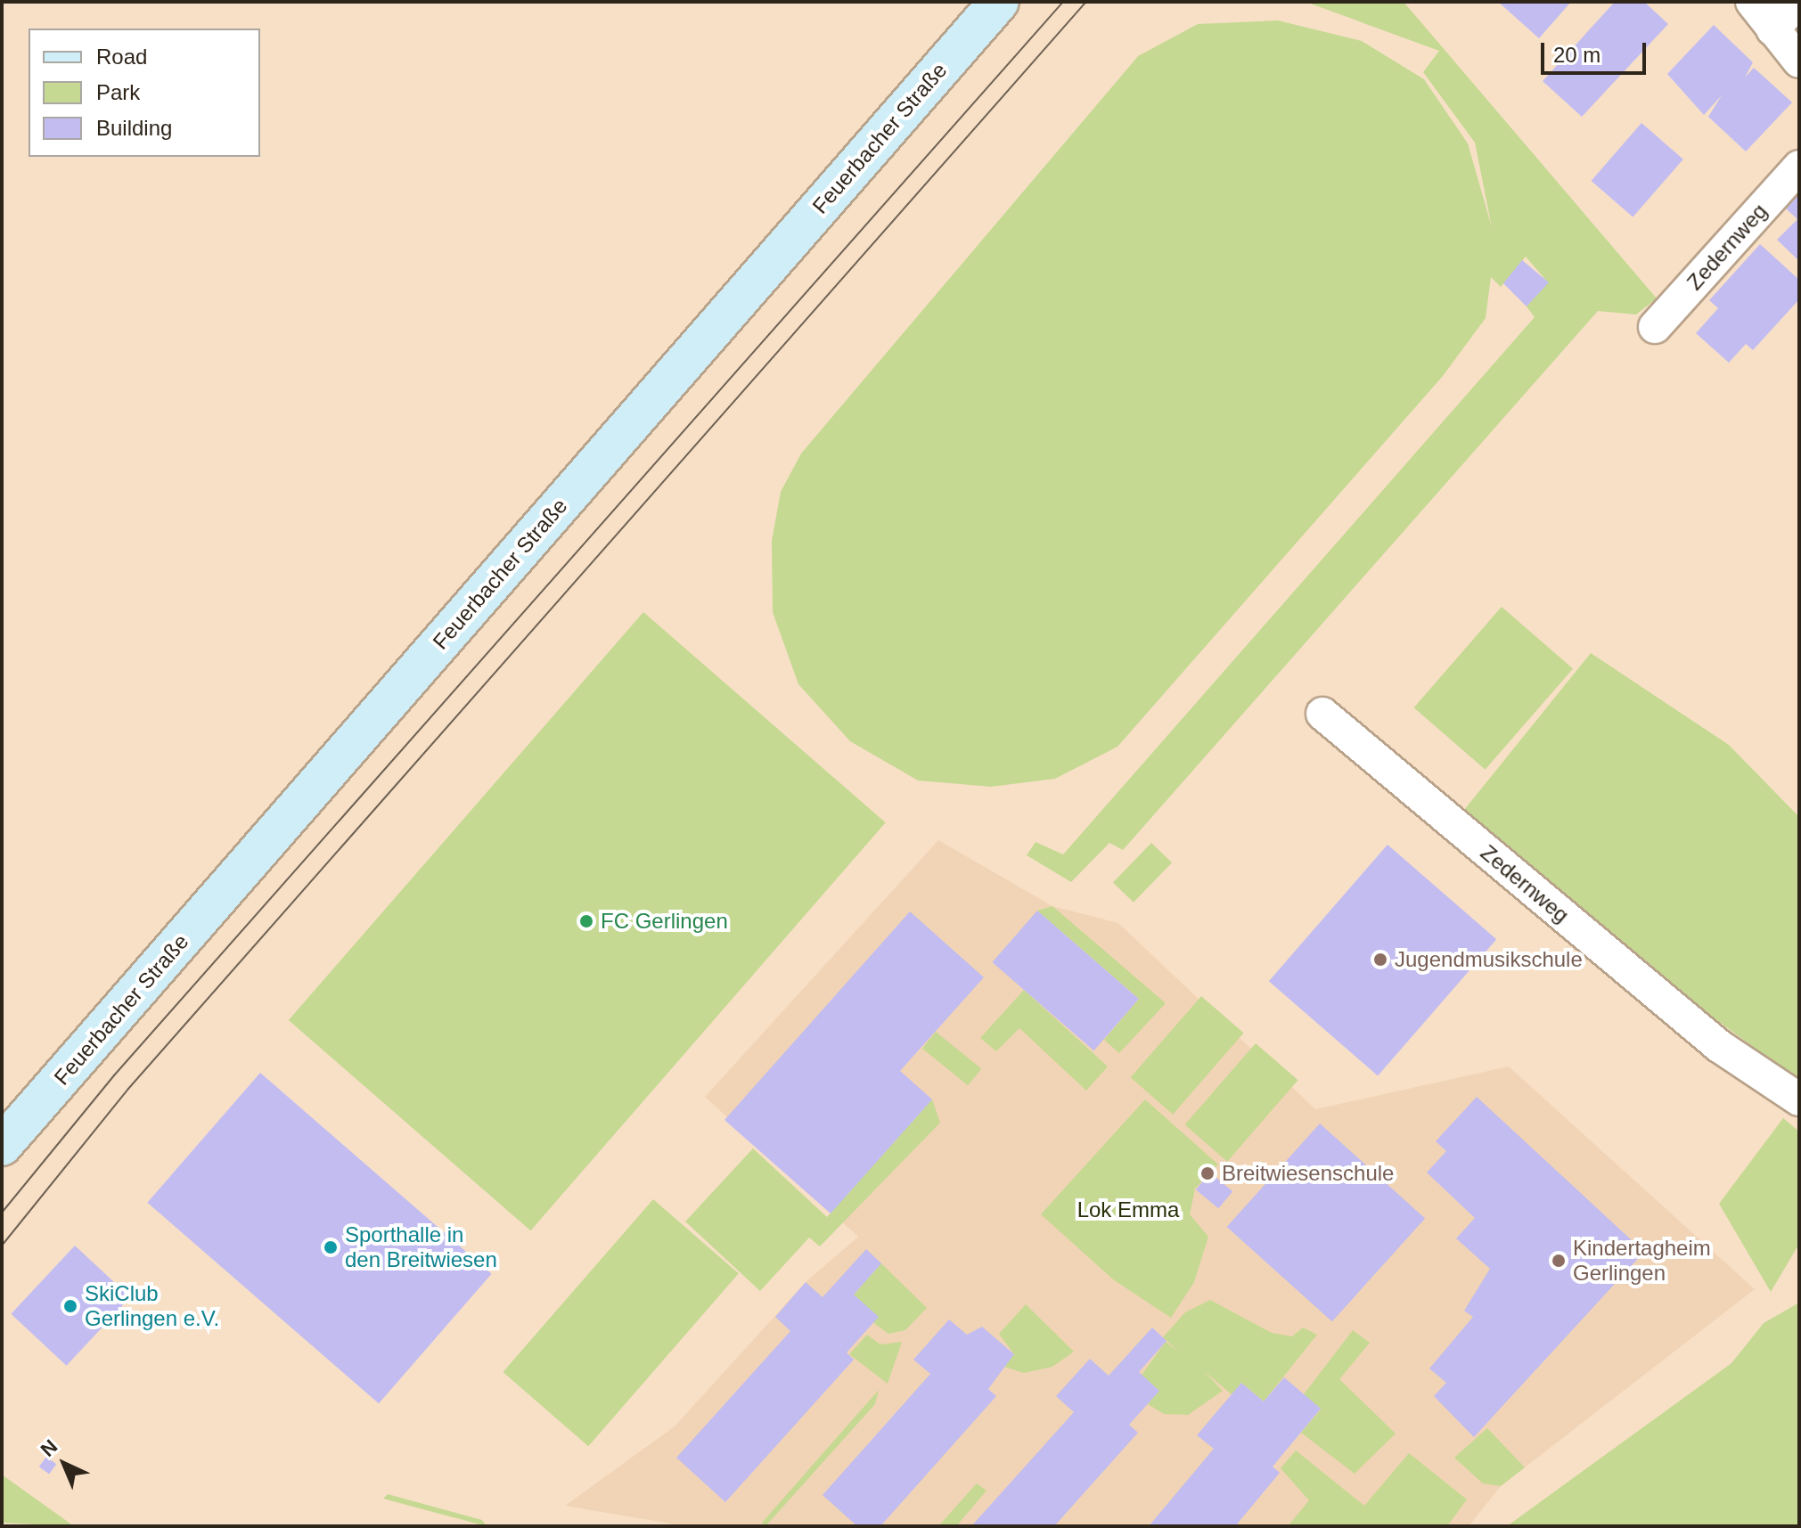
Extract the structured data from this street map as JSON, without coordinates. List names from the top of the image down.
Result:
{
  "streets": {
    "main road": ["Feuerbacher Straße"],
    "street": ["Zedernweg"]
  },
  "parks": ["Lok Emma"],
  "places": [
    "FC Gerlingen",
    "Jugendmusikschule",
    "Breitwiesenschule",
    "Sporthalle in den Breitwiesen",
    "Kindertagheim Gerlingen",
    "SkiClub Gerlingen e.V."
  ],
  "legend": ["Road", "Park", "Building"],
  "scale_bar": "20 m",
  "north": "top left"
}
